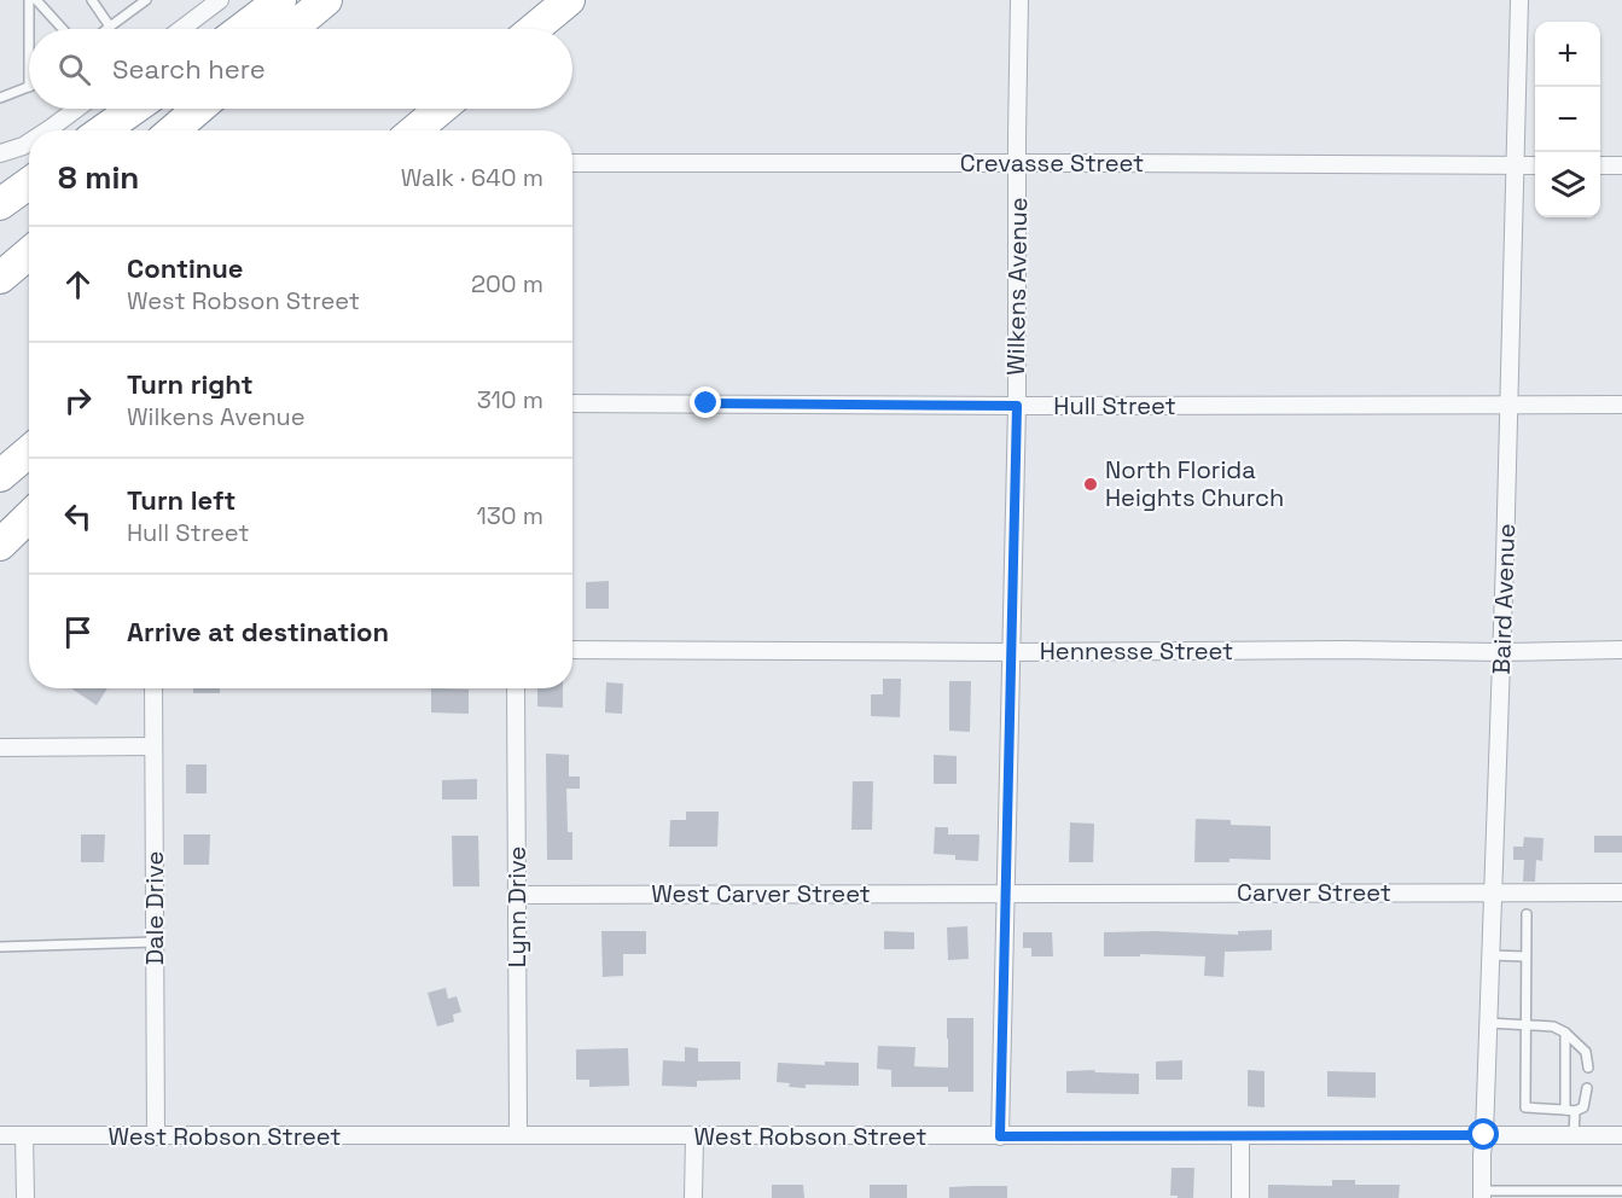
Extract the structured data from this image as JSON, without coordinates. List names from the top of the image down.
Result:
{
  "streets": {
    "street": [
      "Crevasse Street",
      "Wilkens Avenue",
      "Hull Street",
      "Baird Avenue",
      "Hennesse Street",
      "Carver Street",
      "West Carver Street",
      "Lynn Drive",
      "Dale Drive",
      "West Robson Street"
    ]
  },
  "crossings": [
    ["Crevasse Street", "Wilkens Avenue"],
    ["Crevasse Street", "Baird Avenue"],
    ["Wilkens Avenue", "Hull Street"],
    ["Wilkens Avenue", "Hennesse Street"],
    ["Wilkens Avenue", "Carver Street"],
    ["Wilkens Avenue", "West Carver Street"],
    ["Wilkens Avenue", "West Robson Street"],
    ["Hull Street", "Baird Avenue"],
    ["Baird Avenue", "Hennesse Street"],
    ["Baird Avenue", "Carver Street"],
    ["Baird Avenue", "West Robson Street"],
    ["Carver Street", "West Carver Street"],
    ["West Carver Street", "Lynn Drive"],
    ["Lynn Drive", "West Robson Street"],
    ["Dale Drive", "West Robson Street"]
  ],
  "places": ["North Florida Heights Church"],
  "page": {
    "map_buttons": ["+", "−"],
    "search": "Search here",
    "heading": ["8 min", "Walk · 640 m"],
    "list": [
      ["Continue", "West Robson Street", "200 m"],
      ["Turn right", "Wilkens Avenue", "310 m"],
      ["Turn left", "Hull Street", "130 m"],
      "Arrive at destination"
    ]
  }
}
